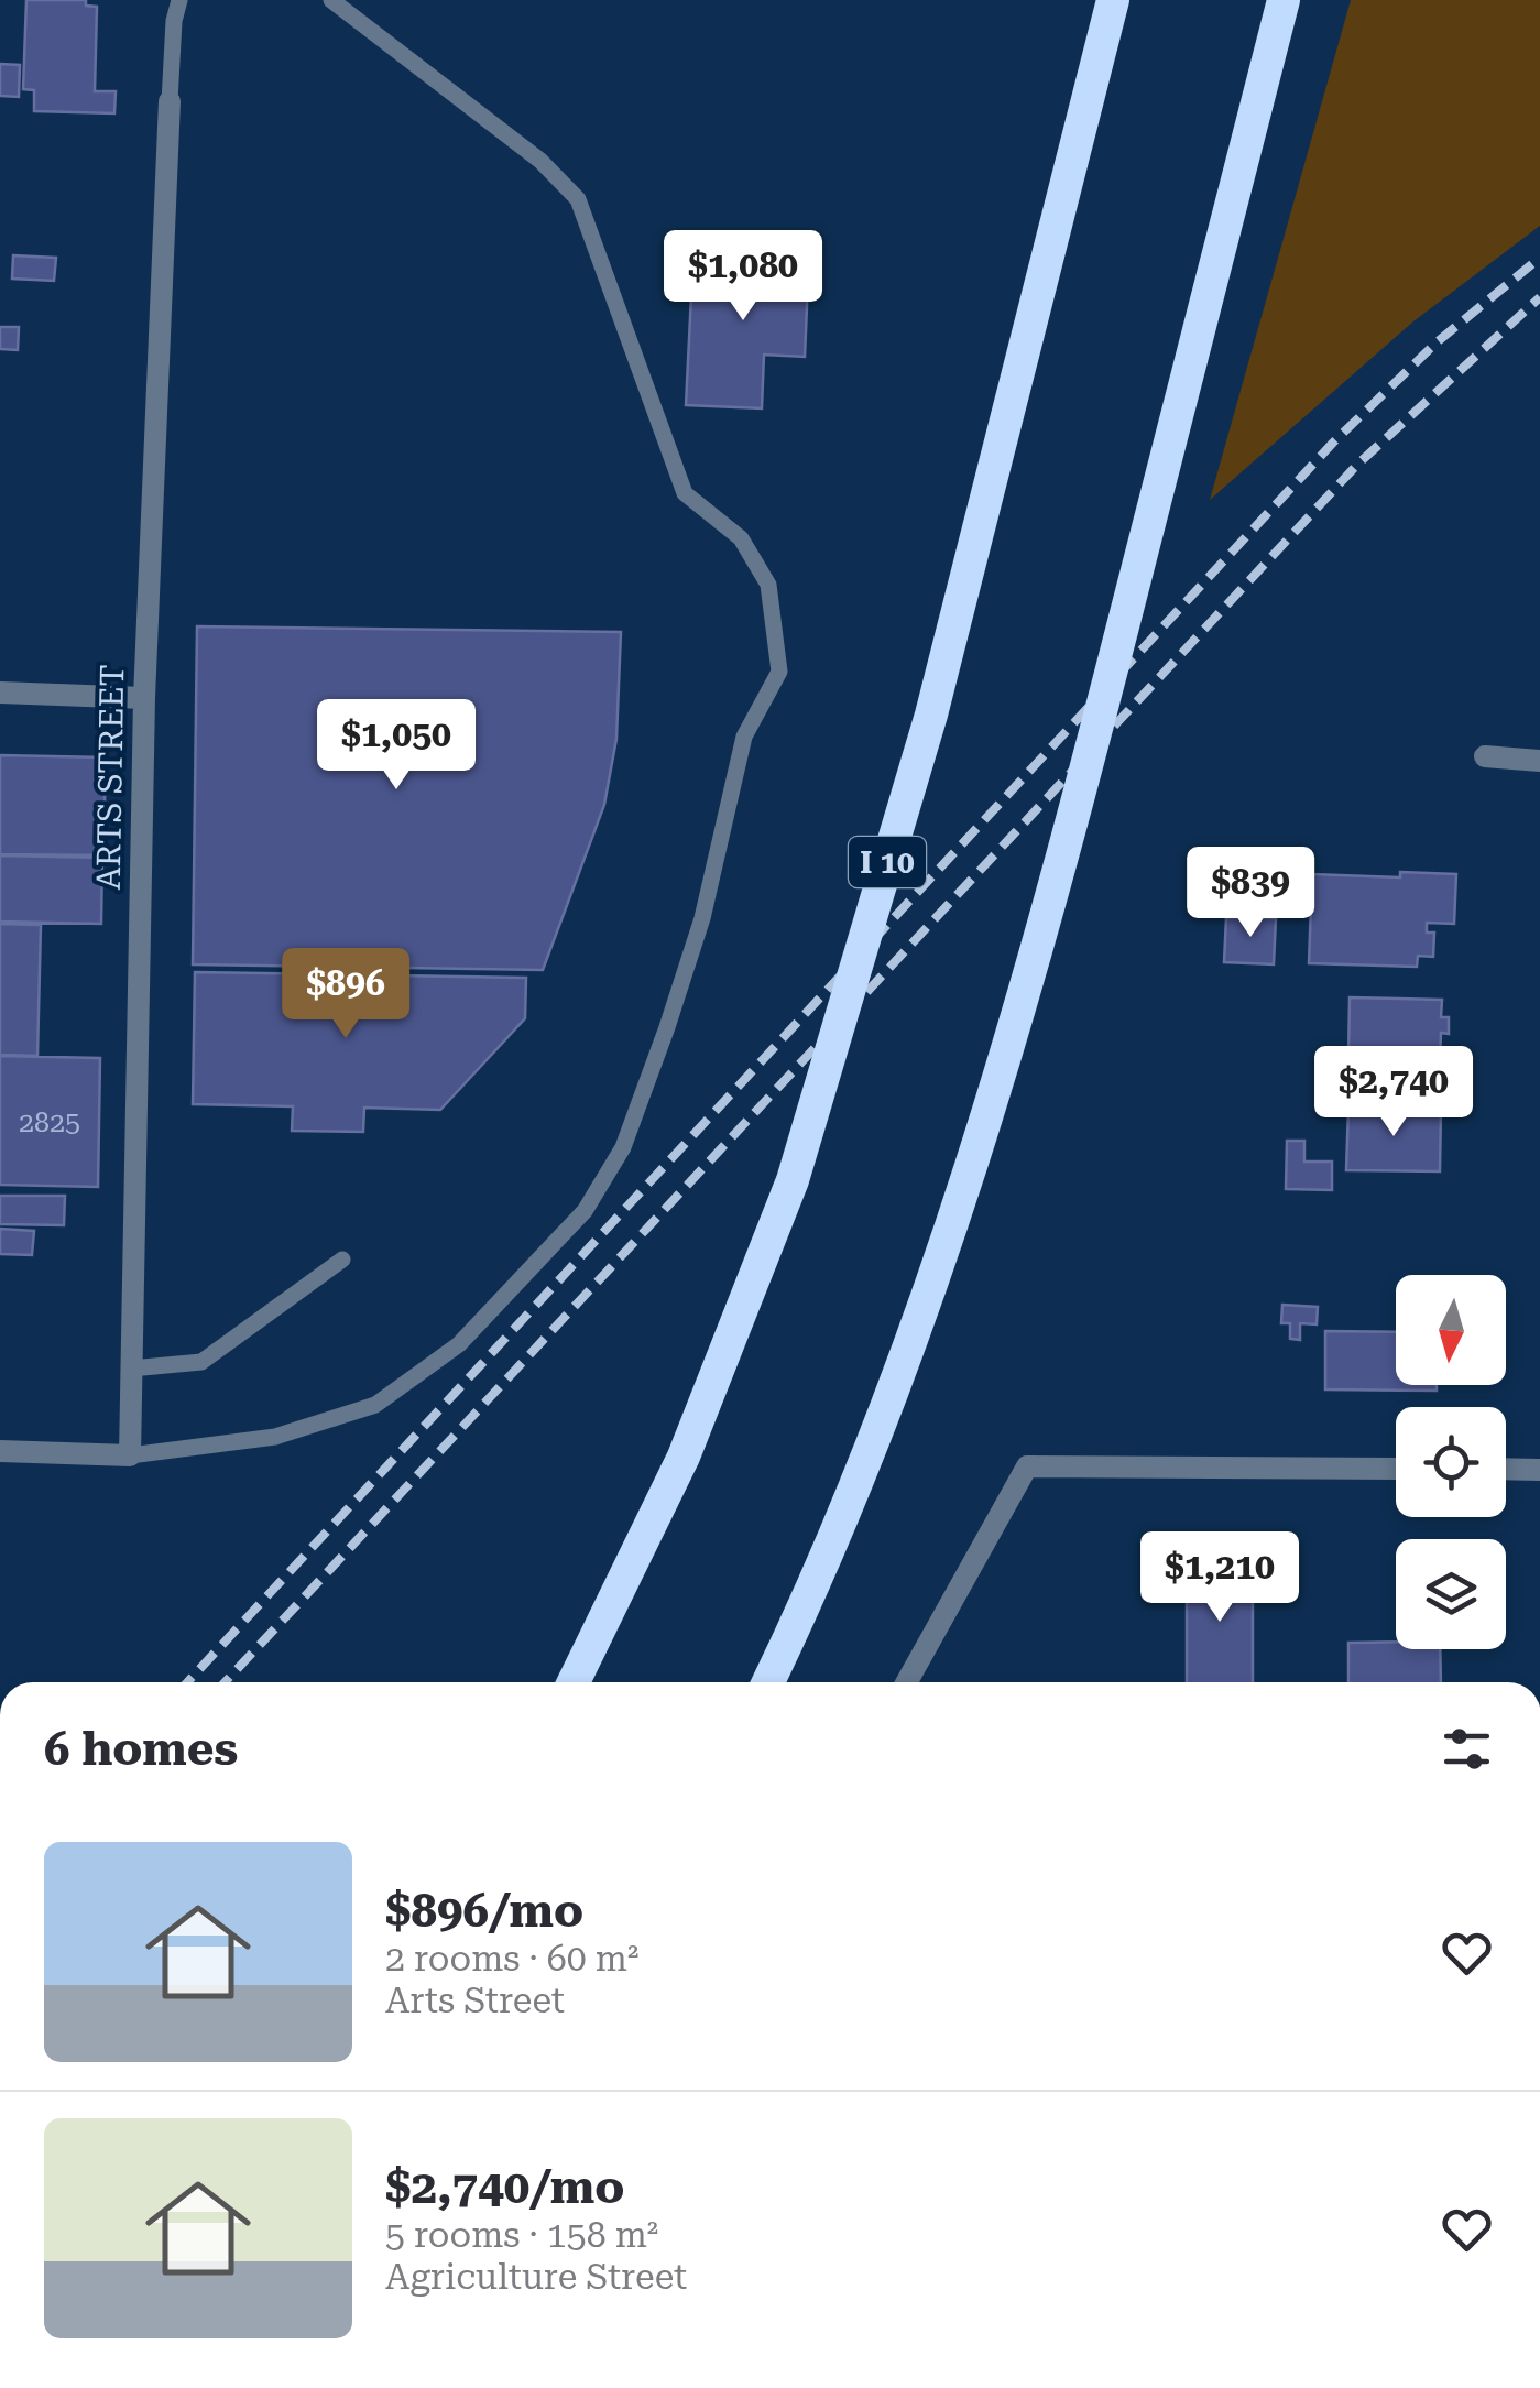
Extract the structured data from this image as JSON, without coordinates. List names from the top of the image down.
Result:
{
  "streets": {
    "highway": ["I 10"],
    "street": ["ARTS STREET"]
  },
  "house_numbers": ["2825"],
  "north": "bottom",
  "page": {
    "price": [
      "$1,080",
      "$1,050",
      "$839",
      "$896",
      "$2,740",
      "$1,210"
    ],
    "heading": "6 homes",
    "list": [
      {
        "name": "$896/mo",
        "note": "2 rooms · 60 m² · Arts Street"
      },
      {
        "name": "$2,740/mo",
        "note": "5 rooms · 158 m² · Agriculture Street"
      }
    ]
  }
}
